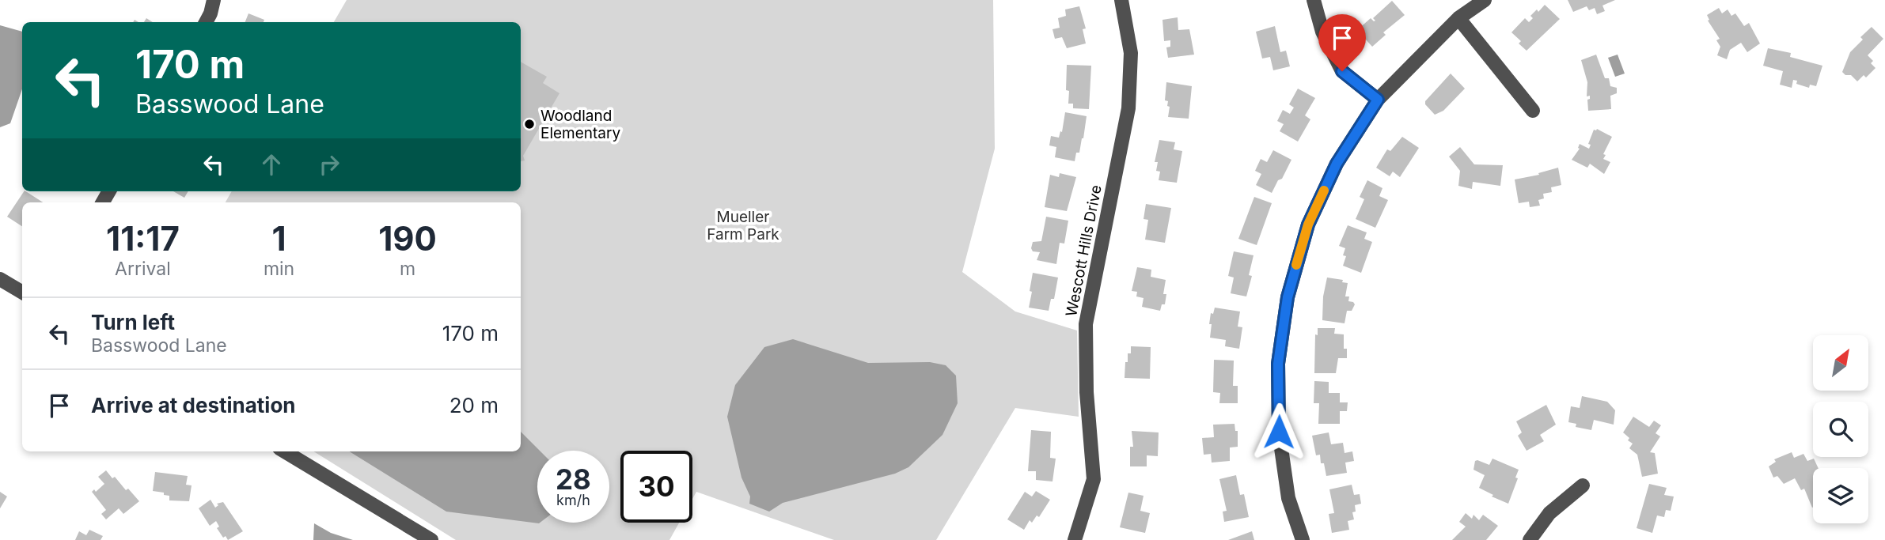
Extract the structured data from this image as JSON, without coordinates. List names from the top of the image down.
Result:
{
  "streets": {
    "street": ["Wescott Hills Drive"]
  },
  "parks": ["Mueller Farm Park"],
  "places": ["Woodland Elementary"],
  "north": "top right",
  "page": {
    "turn": ["170 m", "Basswood Lane"],
    "eta": [
      "11:17",
      "Arrival",
      "1",
      "min",
      "190",
      "m"
    ],
    "list": [
      {
        "name": "Turn left",
        "note": "Basswood Lane",
        "value": "170 m"
      },
      {
        "name": "Arrive at destination",
        "value": "20 m"
      }
    ],
    "speed": "28 km/h",
    "limit": "30"
  }
}
